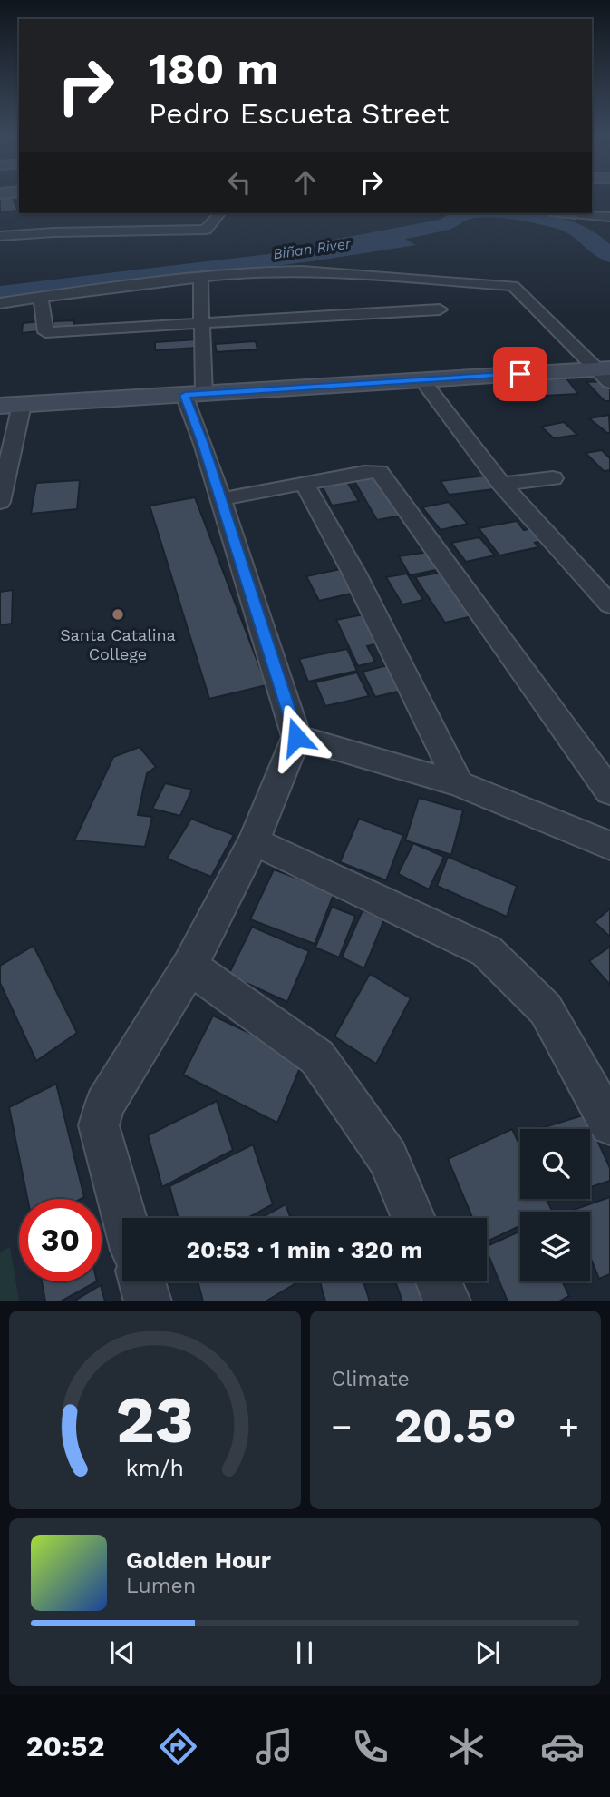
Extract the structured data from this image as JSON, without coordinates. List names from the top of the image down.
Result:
{
  "water": ["Biñan River"],
  "places": ["Santa Catalina College"],
  "page": {
    "turn": ["180 m", "Pedro Escueta Street"],
    "limit": "30",
    "trip": "20:53 · 1 min · 320 m",
    "tile": "Climate",
    "heat": ["−", "20.5°", "+"],
    "song": ["Golden Hour", "Lumen"],
    "tabs": "20:52",
    "gauge": ["23", "km/h"]
  }
}
